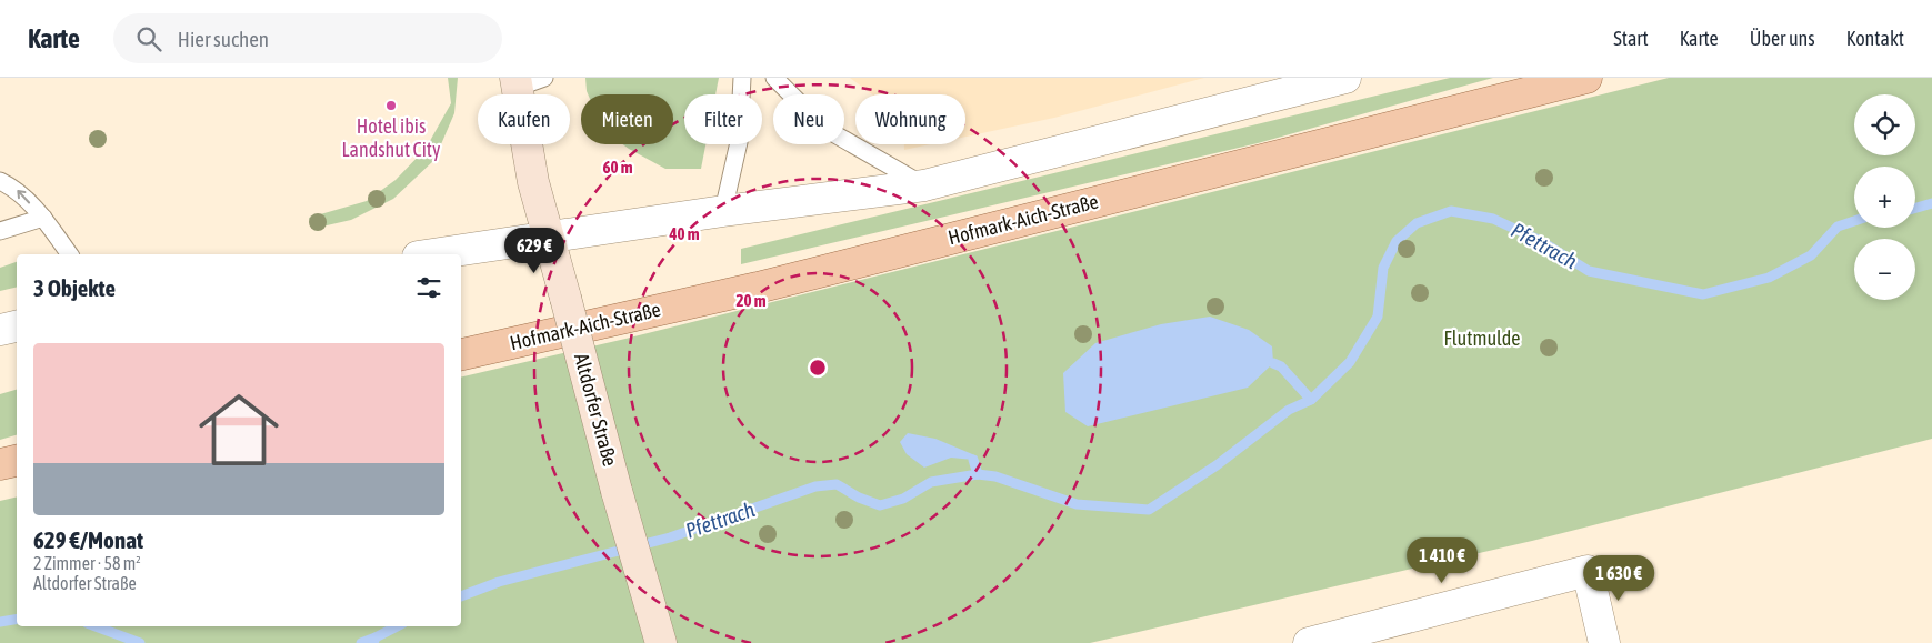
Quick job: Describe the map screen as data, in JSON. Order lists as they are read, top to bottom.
{
  "streets": {
    "main road": ["Hofmark-Aich-Straße", "Altdorfer Straße"]
  },
  "water": ["Pfettrach"],
  "parks": ["Flutmulde"],
  "places": ["Hotel ibis Landshut City"],
  "page": {
    "header": "Karte",
    "search": "Hier suchen",
    "nav": [
      "Start",
      "Karte",
      "Über uns",
      "Kontakt"
    ],
    "map_buttons": ["+", "−"],
    "chip": [
      "Kaufen",
      "Mieten",
      "Filter",
      "Neu",
      "Wohnung"
    ],
    "price": ["629 €", "1 410 €", "1 630 €"],
    "heading": "3 Objekte",
    "list": [
      {
        "name": "629 €/Monat",
        "note": "2 Zimmer · 58 m² · Altdorfer Straße"
      }
    ]
  },
  "rings": ["60 m", "40 m", "20 m"]
}
